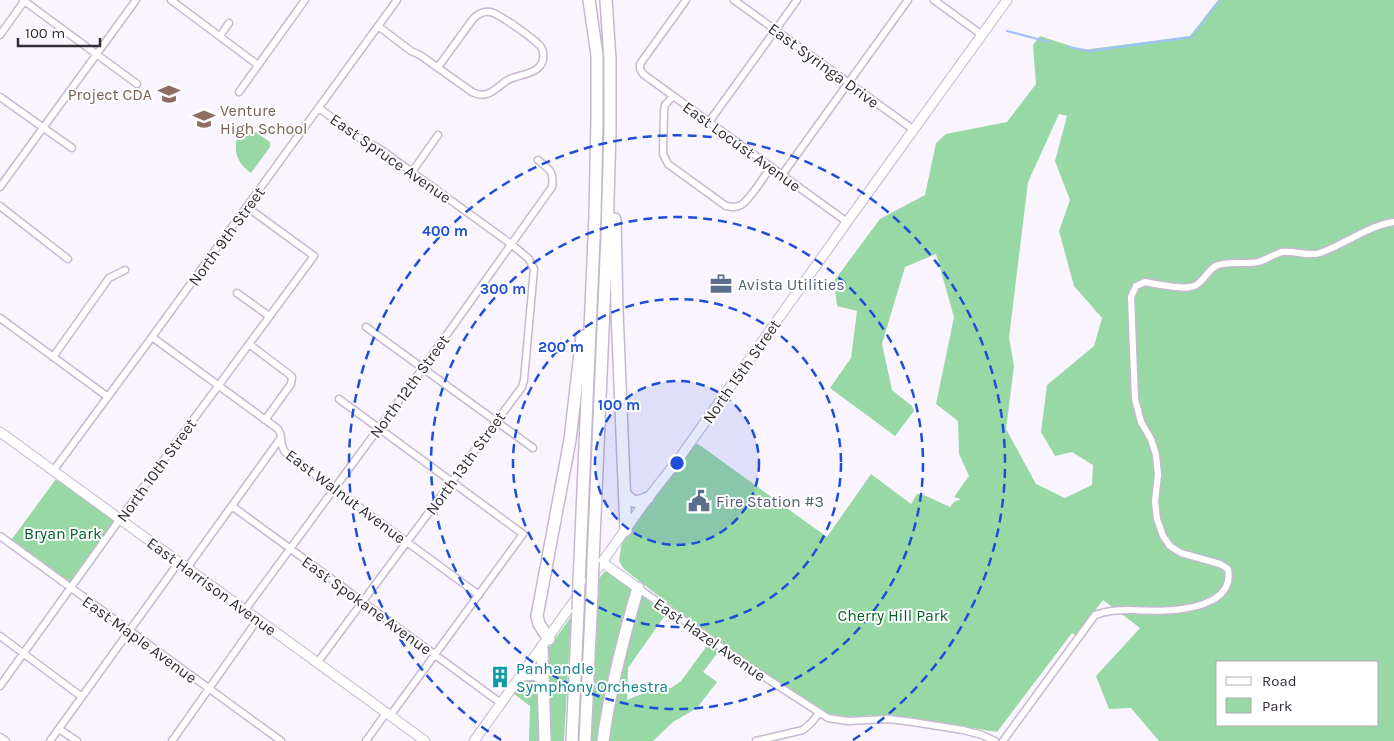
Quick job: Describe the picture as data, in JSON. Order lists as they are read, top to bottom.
{
  "streets": {
    "main road": ["North 15th Street", "East Harrison Avenue", "East Hazel Avenue"],
    "street": [
      "East Syringa Drive",
      "East Locust Avenue",
      "East Spruce Avenue",
      "North 9th Street",
      "North 12th Street",
      "North 13th Street",
      "North 10th Street",
      "East Walnut Avenue",
      "East Spokane Avenue",
      "East Maple Avenue"
    ]
  },
  "crossings": [
    ["East Syringa Drive", "North 15th Street"],
    ["East Locust Avenue", "North 15th Street"],
    ["East Spruce Avenue", "North 9th Street"],
    ["East Spruce Avenue", "North 12th Street"],
    ["East Spruce Avenue", "North 13th Street"],
    ["North 9th Street", "North 10th Street"],
    ["North 9th Street", "East Walnut Avenue"],
    ["North 9th Street", "East Harrison Avenue"],
    ["North 15th Street", "East Spokane Avenue"],
    ["North 15th Street", "East Hazel Avenue"],
    ["North 12th Street", "North 13th Street"],
    ["North 12th Street", "East Walnut Avenue"],
    ["North 12th Street", "East Harrison Avenue"],
    ["North 12th Street", "East Spokane Avenue"],
    ["North 13th Street", "East Walnut Avenue"],
    ["North 13th Street", "East Harrison Avenue"],
    ["North 13th Street", "East Spokane Avenue"],
    ["North 10th Street", "East Walnut Avenue"],
    ["North 10th Street", "East Harrison Avenue"],
    ["North 10th Street", "East Maple Avenue"]
  ],
  "parks": ["Bryan Park", "Cherry Hill Park"],
  "places": {
    "school or university": ["Project CDA", "Venture High School"],
    "office": ["Avista Utilities"],
    "public building": ["Fire Station #3"],
    "building": ["Panhandle Symphony Orchestra"]
  },
  "legend": ["Road", "Park"],
  "scale_bar": "100 m",
  "rings": [
    "400 m",
    "300 m",
    "200 m",
    "100 m"
  ]
}
